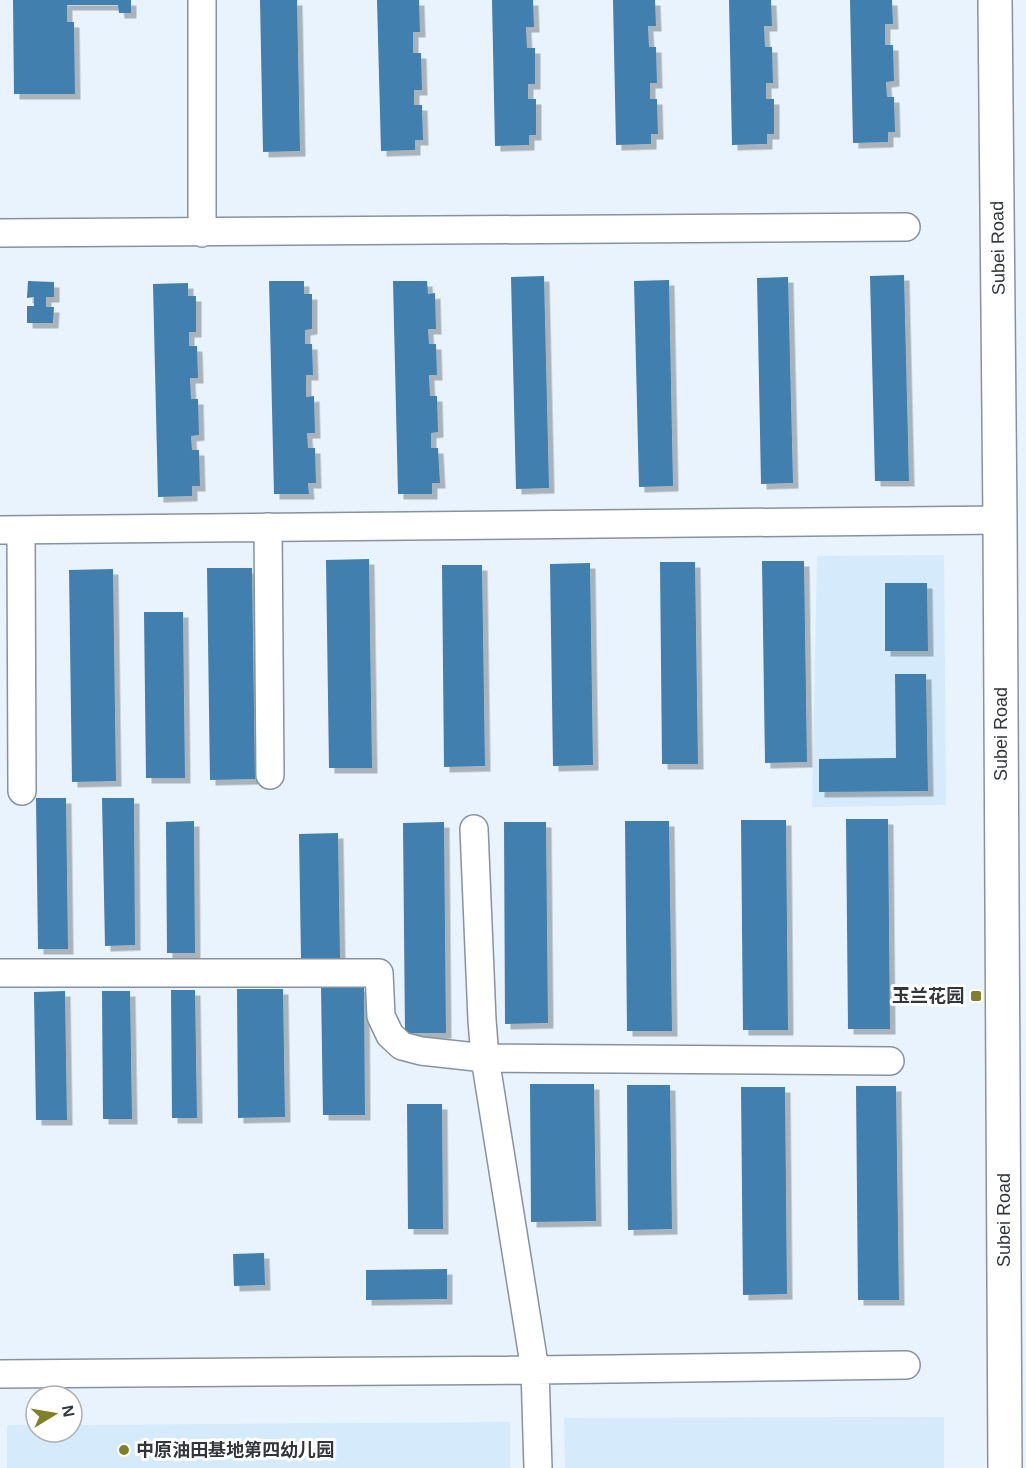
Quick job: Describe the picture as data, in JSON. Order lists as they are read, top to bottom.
{
  "streets": {
    "main road": ["Subei Road"]
  },
  "places": {
    "transit": ["玉兰花园"],
    "other": ["中原油田基地第四幼儿园"]
  },
  "north": "right"
}
